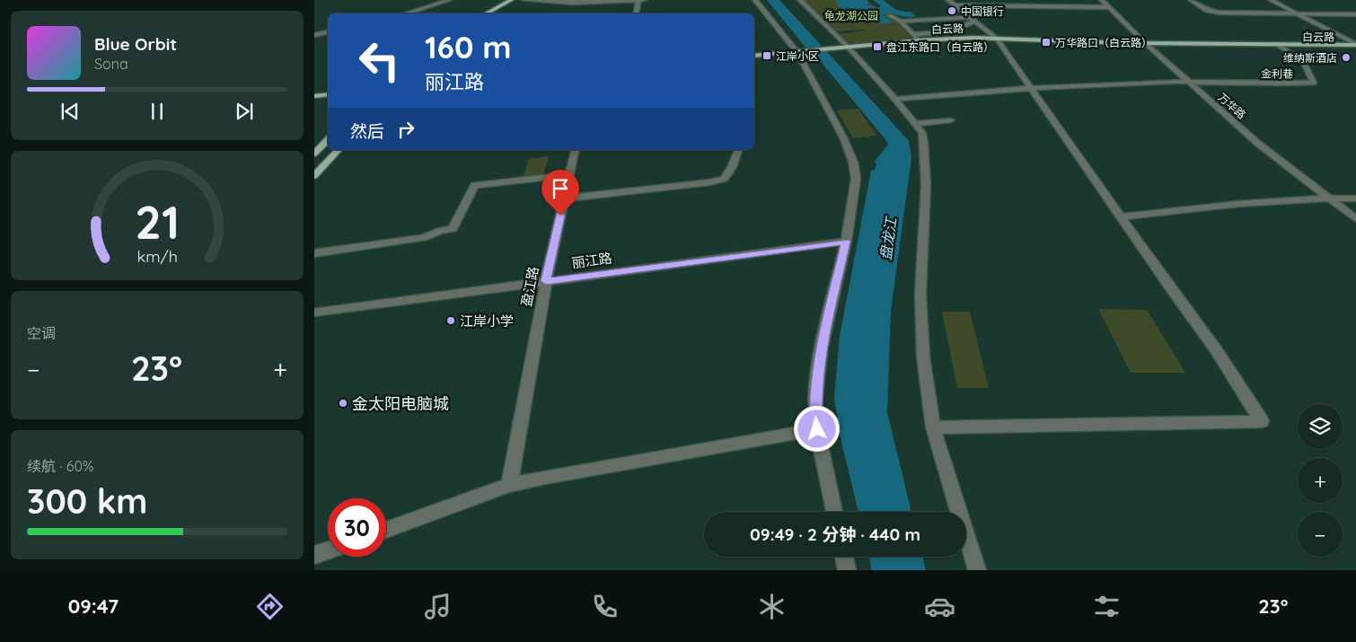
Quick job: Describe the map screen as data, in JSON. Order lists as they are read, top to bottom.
{
  "streets": {
    "main road": ["白云路"],
    "street": [
      "金利巷",
      "万华路",
      "丽江路",
      "盈江路"
    ]
  },
  "crossings": [
    ["白云路", "金利巷"],
    ["白云路", "万华路"],
    ["金利巷", "万华路"],
    ["丽江路", "盈江路"]
  ],
  "water": ["盘龙江"],
  "parks": ["龟龙湖公园"],
  "places": {
    "other": [
      "中国银行",
      "维纳斯酒店",
      "江岸小学",
      "金太阳电脑城"
    ],
    "transit": ["万华路口（白云路）", "盘江东路口（白云路）", "江岸小区"]
  },
  "page": {
    "turn": ["160 m", "丽江路"],
    "song": ["Blue Orbit", "Sona"],
    "then": "然后",
    "tile": [
      "空调",
      ["续航 · 60%", "300 km"]
    ],
    "heat": ["−", "23°", "+"],
    "map_buttons": ["+", "−"],
    "limit": "30",
    "trip": "09:49 · 2 分钟 · 440 m",
    "tabs": ["09:47", "23°"],
    "gauge": ["21", "km/h"]
  }
}
